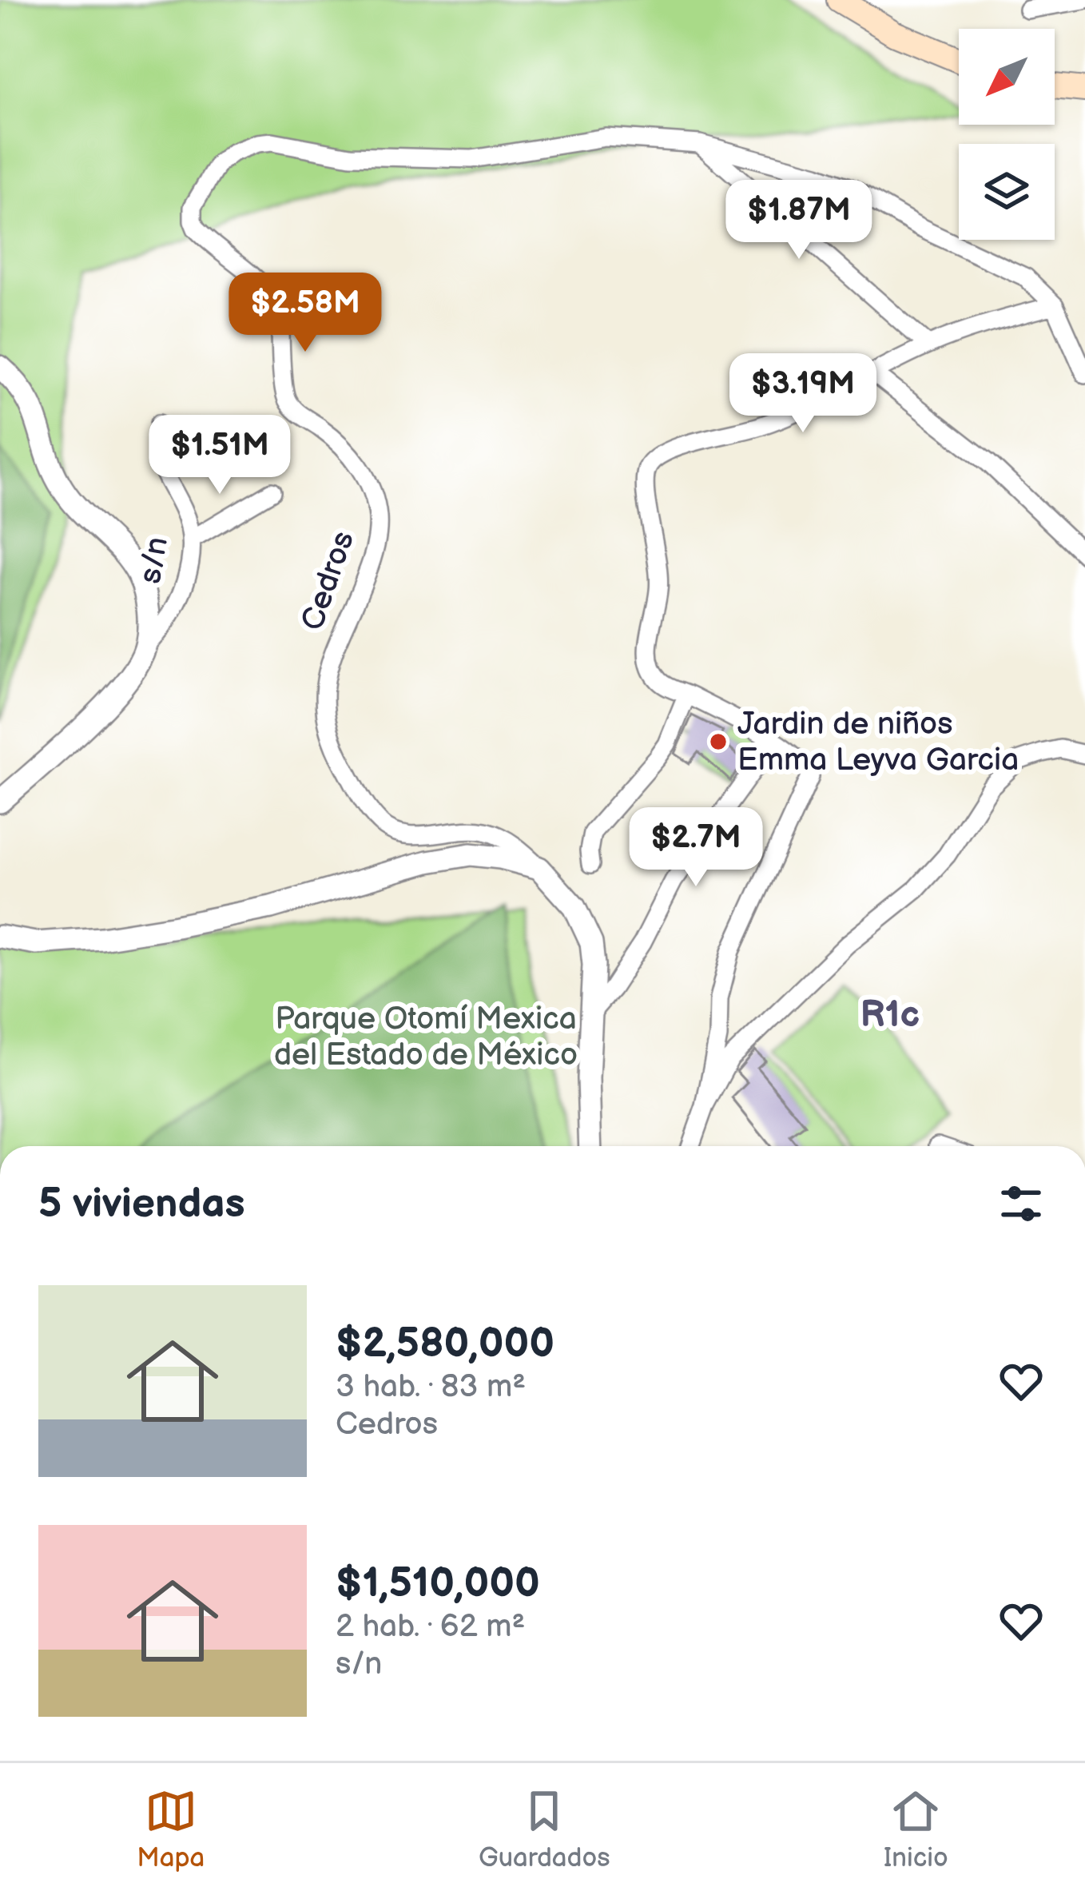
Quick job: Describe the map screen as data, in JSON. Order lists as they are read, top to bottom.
{
  "streets": {
    "street": ["s/n", "Cedros"]
  },
  "districts": ["R1c"],
  "parks": ["Parque Otomí Mexica del Estado de México"],
  "places": ["Jardin de niños Emma Leyva Garcia"],
  "north": "bottom left",
  "page": {
    "price": [
      "$1.87M",
      "$2.58M",
      "$3.19M",
      "$1.51M",
      "$2.7M"
    ],
    "heading": "5 viviendas",
    "list": [
      {
        "name": "$2,580,000",
        "note": "3 hab. · 83 m² · Cedros"
      },
      {
        "name": "$1,510,000",
        "note": "2 hab. · 62 m² · s/n"
      }
    ],
    "tabs": ["Mapa", "Guardados", "Inicio"]
  }
}
